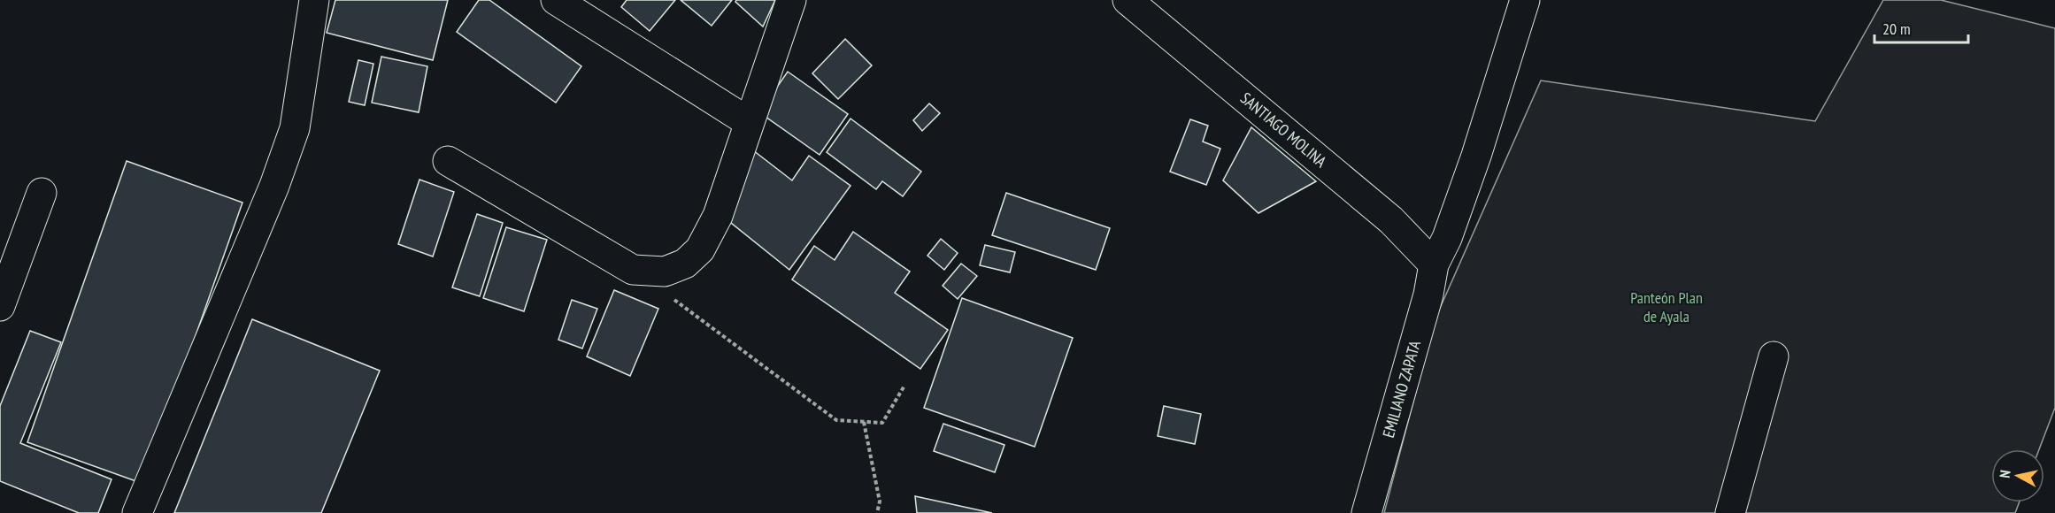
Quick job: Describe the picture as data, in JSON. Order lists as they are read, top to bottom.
{
  "streets": {
    "street": ["SANTIAGO MOLINA", "EMILIANO ZAPATA"]
  },
  "crossings": [
    ["SANTIAGO MOLINA", "EMILIANO ZAPATA"]
  ],
  "parks": ["Panteón Plan de Ayala"],
  "scale_bar": "20 m",
  "north": "left"
}
